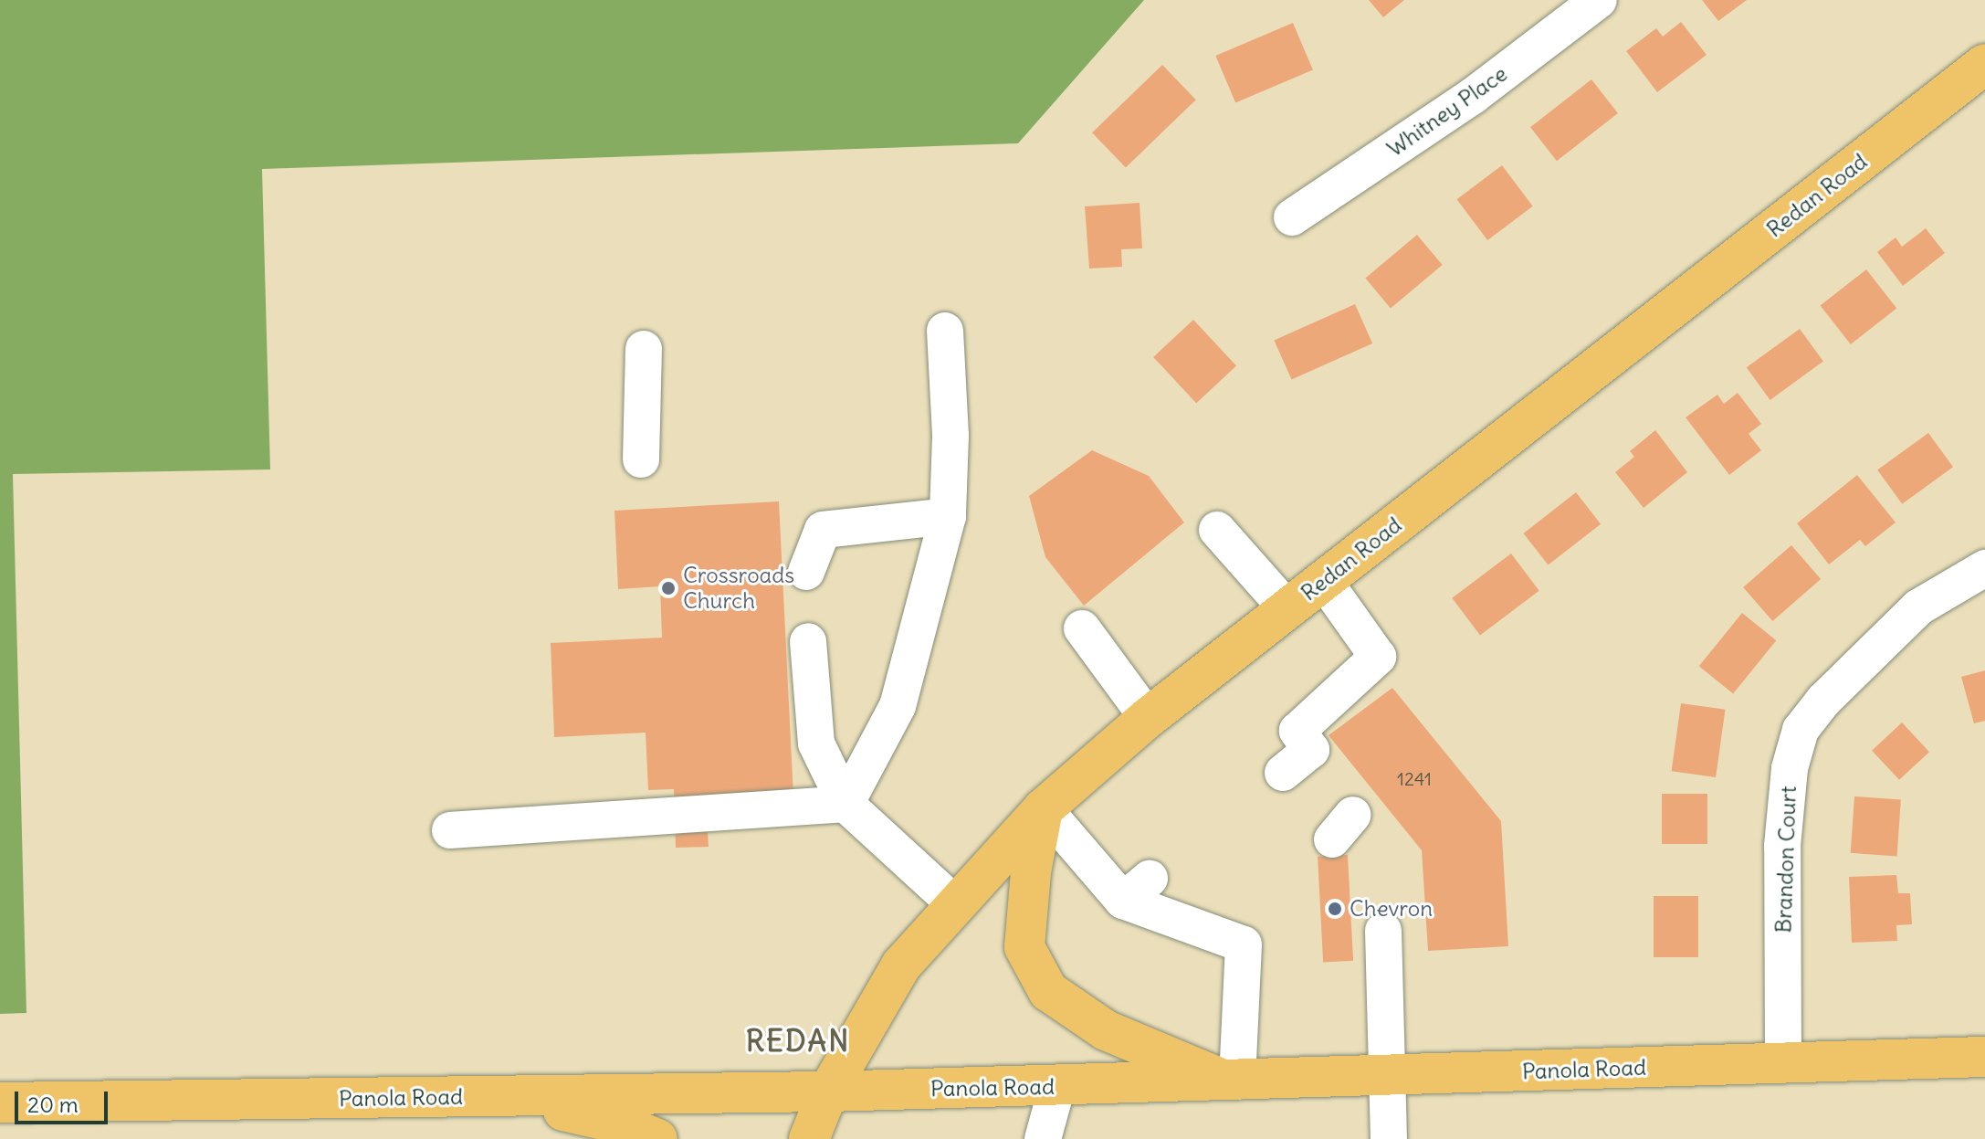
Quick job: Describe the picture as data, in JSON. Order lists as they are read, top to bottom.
{
  "streets": {
    "main road": ["Redan Road", "Panola Road"],
    "street": ["Whitney Place", "Brandon Court"]
  },
  "crossings": [
    ["Redan Road", "Panola Road"],
    ["Brandon Court", "Panola Road"]
  ],
  "districts": ["REDAN"],
  "places": ["Crossroads Church", "Chevron"],
  "house_numbers": ["1241"],
  "scale_bar": "20 m"
}
